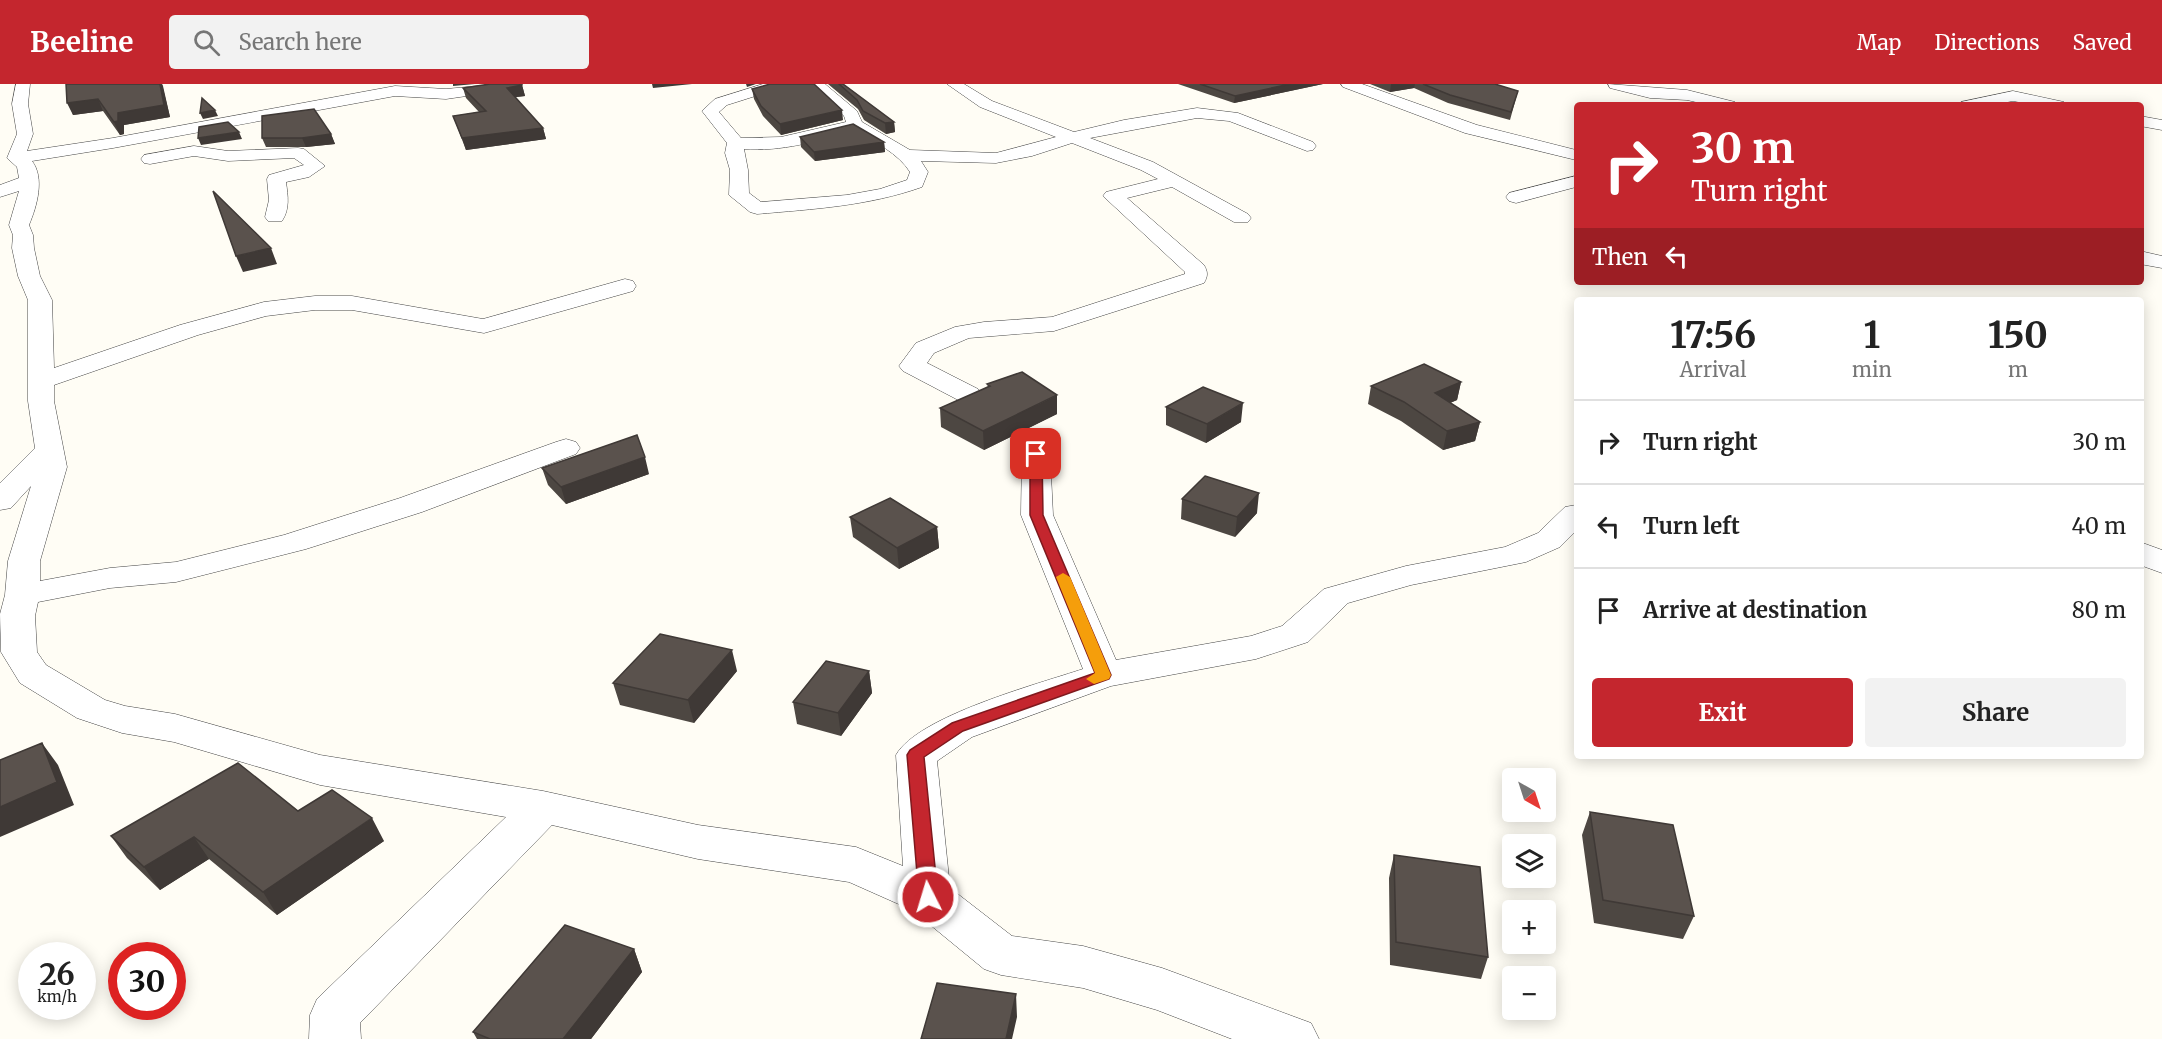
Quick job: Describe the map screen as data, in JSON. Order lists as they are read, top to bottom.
{
  "north": "bottom right",
  "page": {
    "header": "Beeline",
    "search": "Search here",
    "nav": ["Map", "Directions", "Saved"],
    "turn": ["30 m", "Turn right"],
    "then": "Then",
    "eta": [
      "17:56",
      "Arrival",
      "1",
      "min",
      "150",
      "m"
    ],
    "list": [
      {
        "name": "Turn right",
        "value": "30 m"
      },
      {
        "name": "Turn left",
        "value": "40 m"
      },
      {
        "name": "Arrive at destination",
        "value": "80 m"
      }
    ],
    "buttons": ["Exit", "Share"],
    "map_buttons": ["+", "−"],
    "speed": "26 km/h",
    "limit": "30"
  }
}
